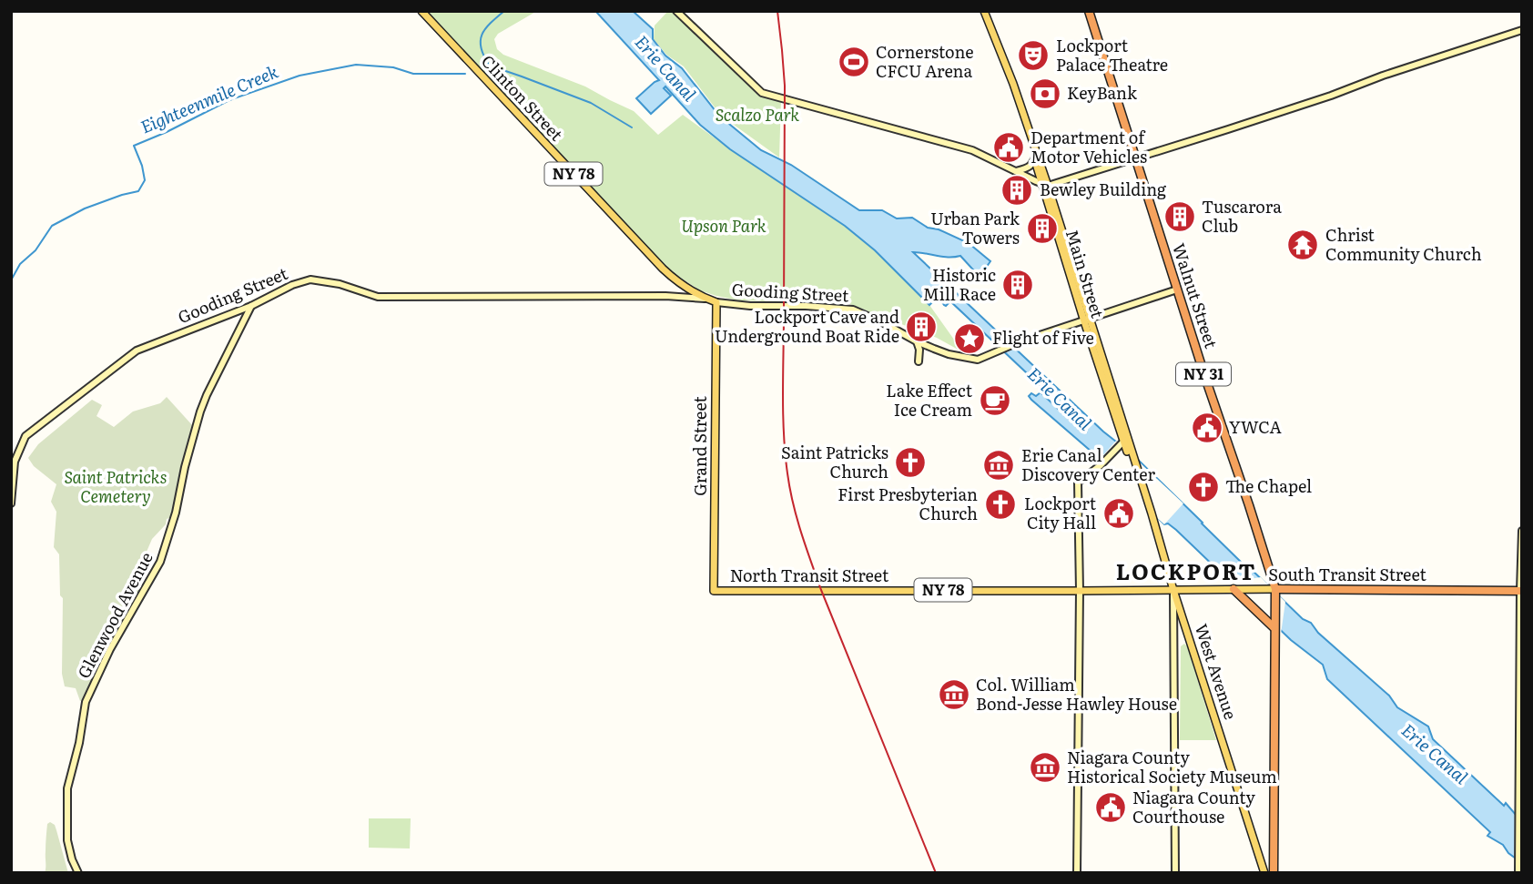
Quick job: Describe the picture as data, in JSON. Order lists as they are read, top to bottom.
{
  "streets": {
    "highway": [
      "NY 78",
      "Walnut Street",
      "NY 31",
      "South Transit Street"
    ],
    "main road": [
      "Clinton Street",
      "Main Street",
      "Gooding Street",
      "Grand Street",
      "North Transit Street",
      "West Avenue"
    ],
    "street": ["Glenwood Avenue"]
  },
  "crossings": [
    ["Clinton Street", "Gooding Street"],
    ["Main Street", "Gooding Street"],
    ["Main Street", "South Transit Street"],
    ["Main Street", "North Transit Street"],
    ["Main Street", "West Avenue"],
    ["Gooding Street", "Grand Street"],
    ["Gooding Street", "Glenwood Avenue"],
    ["Walnut Street", "NY 31"],
    ["Walnut Street", "South Transit Street"],
    ["NY 31", "South Transit Street"],
    ["Grand Street", "North Transit Street"],
    ["South Transit Street", "North Transit Street"],
    ["South Transit Street", "West Avenue"],
    ["North Transit Street", "West Avenue"]
  ],
  "districts": ["LOCKPORT"],
  "water": ["Erie Canal", "Eighteenmile Creek"],
  "parks": ["Scalzo Park", "Upson Park", "Saint Patricks Cemetery"],
  "places": {
    "theatre": ["Lockport Palace Theatre"],
    "sports": ["Cornerstone CFCU Arena"],
    "bank": ["KeyBank"],
    "public building": [
      "Department of Motor Vehicles",
      "YWCA",
      "Lockport City Hall",
      "Niagara County Courthouse"
    ],
    "building": [
      "Bewley Building",
      "Tuscarora Club",
      "Urban Park Towers",
      "Historic Mill Race",
      "Lockport Cave and Underground Boat Ride"
    ],
    "temple": ["Christ Community Church"],
    "place": ["Flight of Five"],
    "cafe": ["Lake Effect Ice Cream"],
    "church": ["Saint Patricks Church", "The Chapel", "First Presbyterian Church"],
    "museum": ["Erie Canal Discovery Center", "Col. William Bond-Jesse Hawley House", "Niagara County Historical Society Museum"]
  }
}
